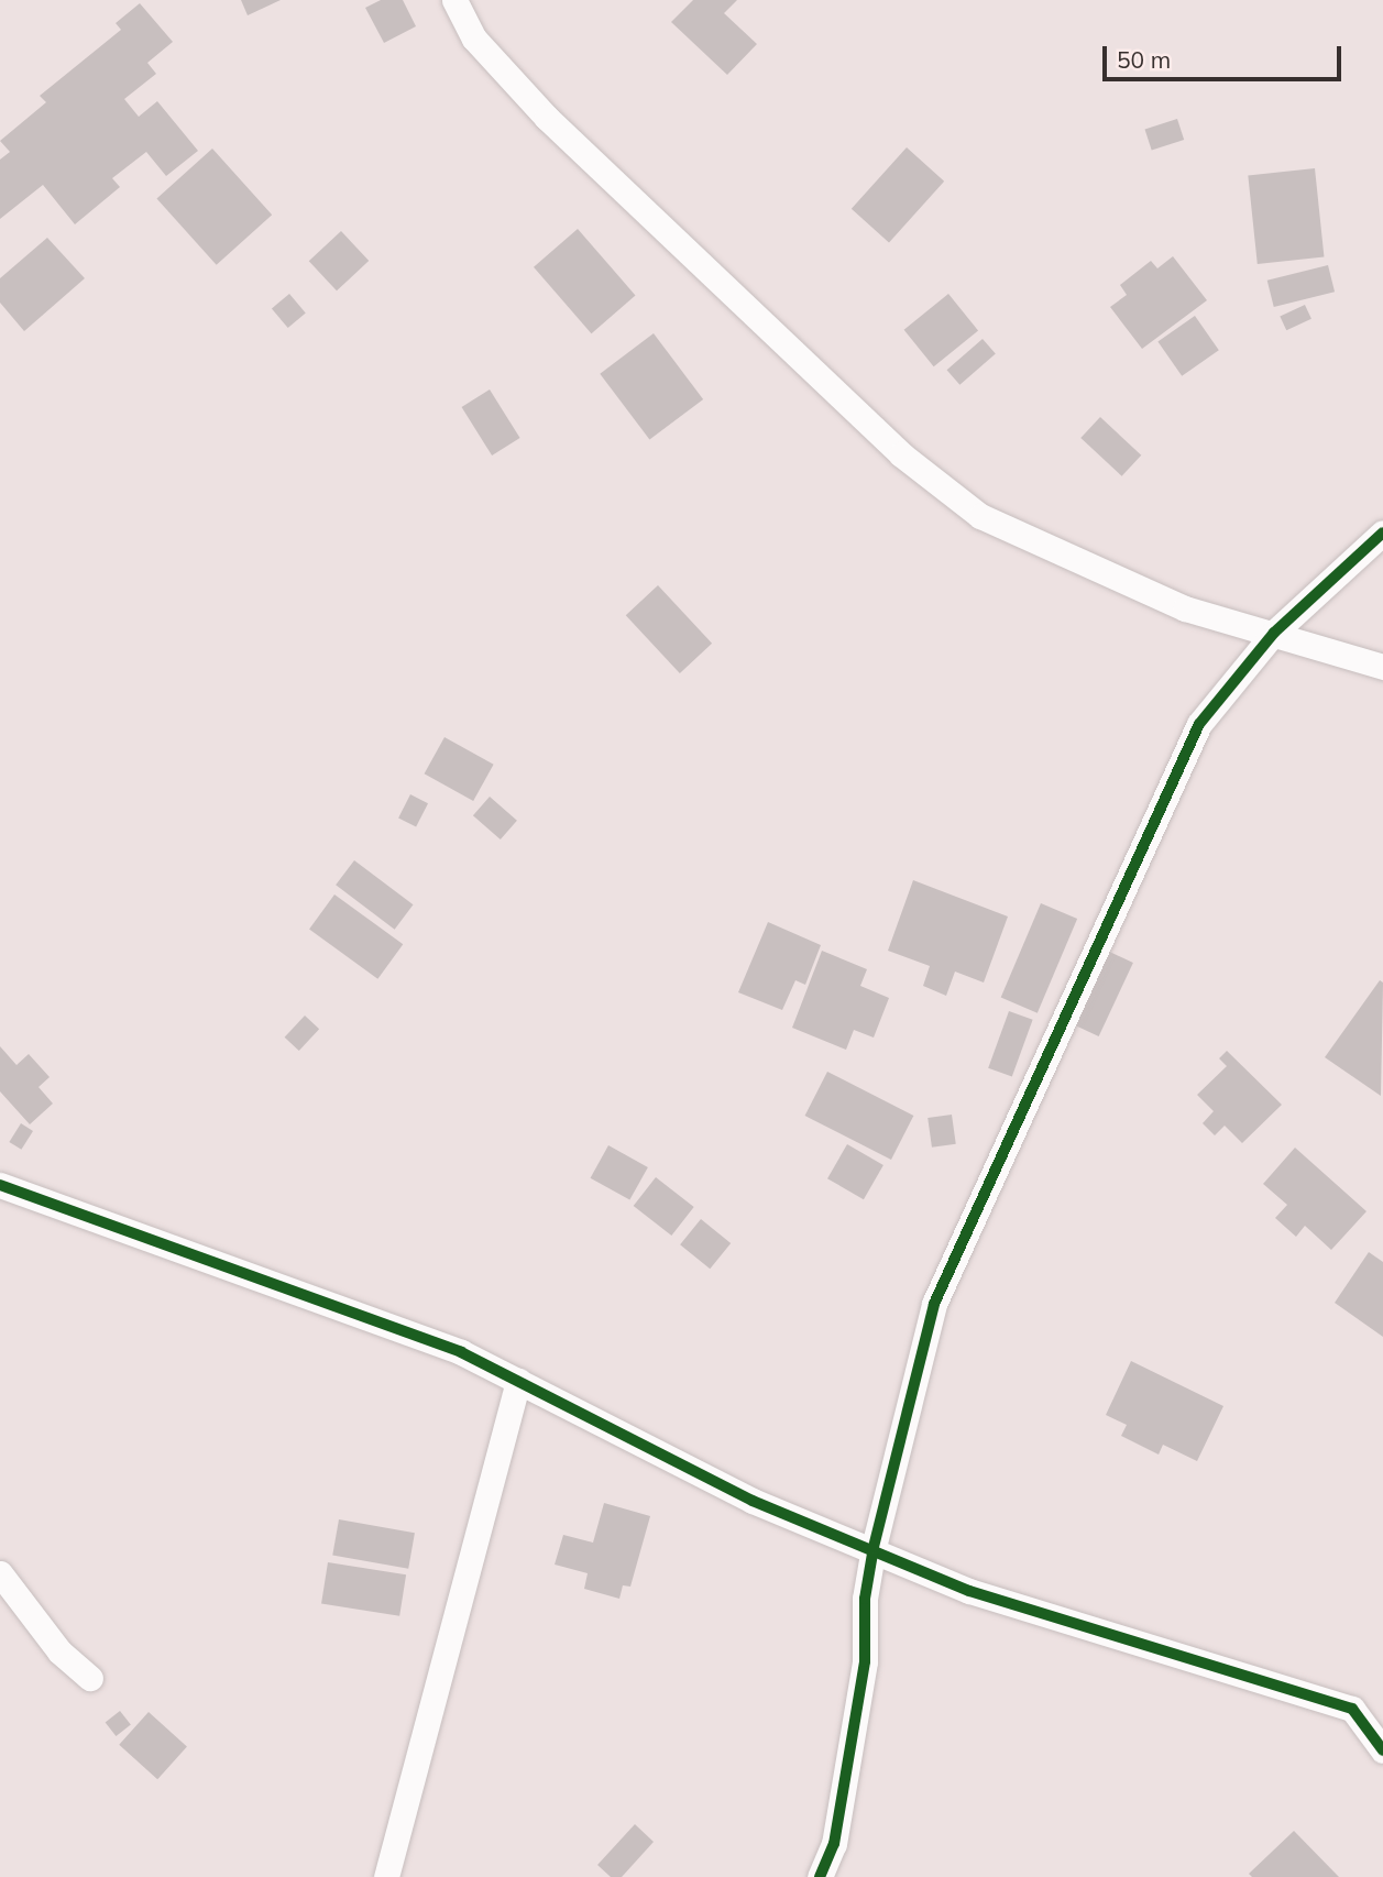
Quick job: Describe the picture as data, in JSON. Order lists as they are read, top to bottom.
{
  "scale_bar": "50 m"
}
